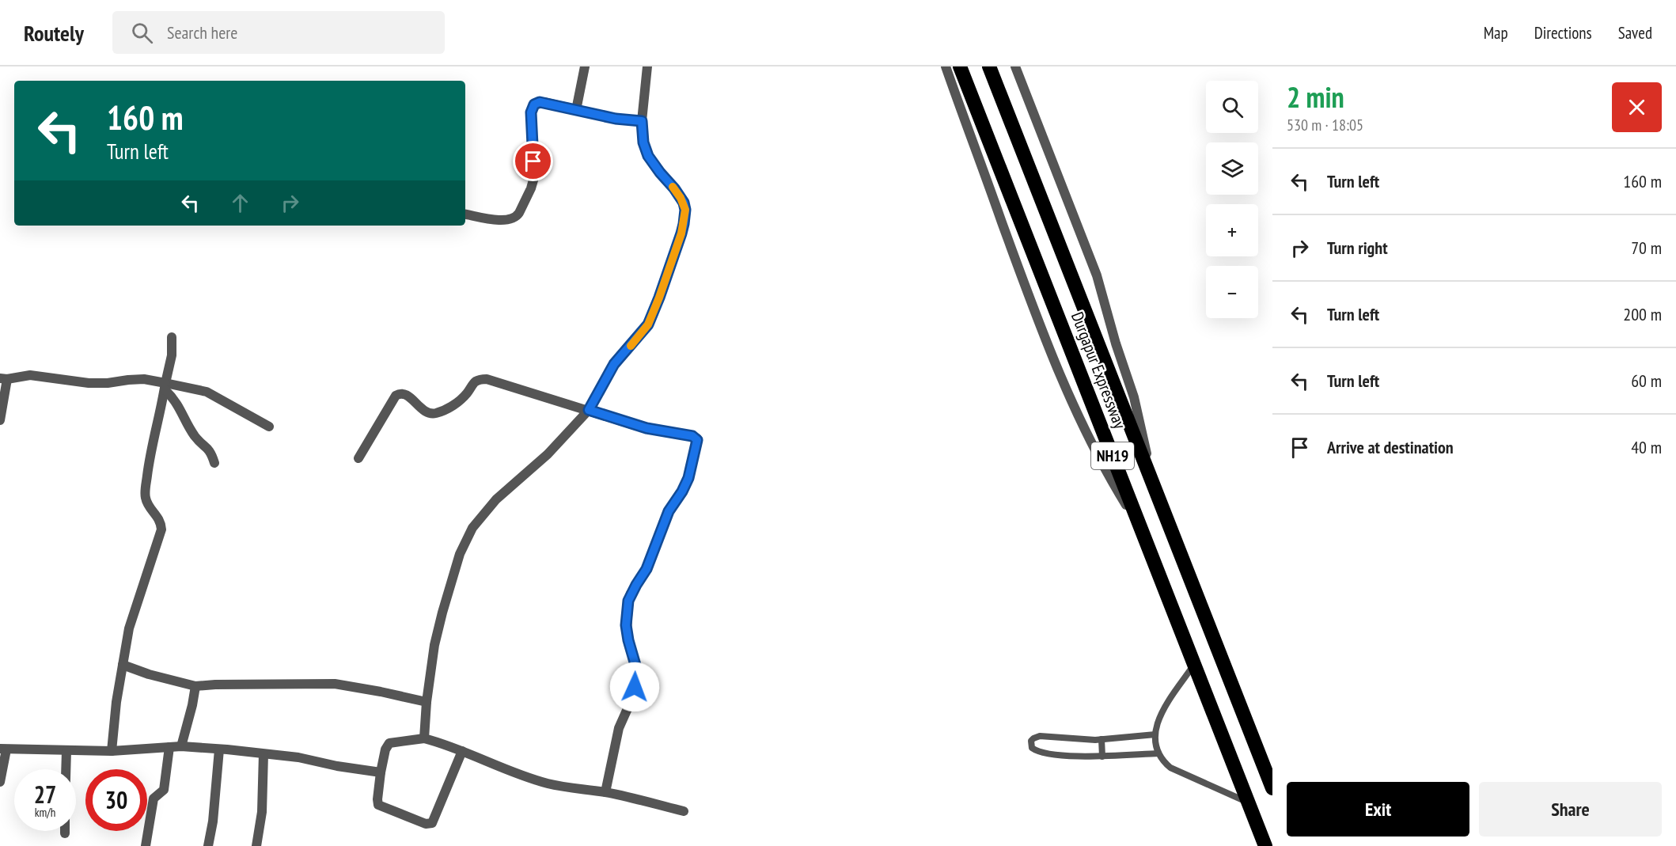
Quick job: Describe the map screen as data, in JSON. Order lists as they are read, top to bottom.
{
  "streets": {
    "highway": ["Durgapur Expressway", "NH19"]
  },
  "page": {
    "header": "Routely",
    "search": "Search here",
    "nav": ["Map", "Directions", "Saved"],
    "heading": ["2 min", "530 m · 18:05"],
    "map_buttons": ["+", "−"],
    "turn": ["160 m", "Turn left"],
    "list": [
      {
        "name": "Turn left",
        "value": "160 m"
      },
      {
        "name": "Turn right",
        "value": "70 m"
      },
      {
        "name": "Turn left",
        "value": "200 m"
      },
      {
        "name": "Turn left",
        "value": "60 m"
      },
      {
        "name": "Arrive at destination",
        "value": "40 m"
      }
    ],
    "speed": "27 km/h",
    "limit": "30",
    "buttons": ["Exit", "Share"]
  }
}
